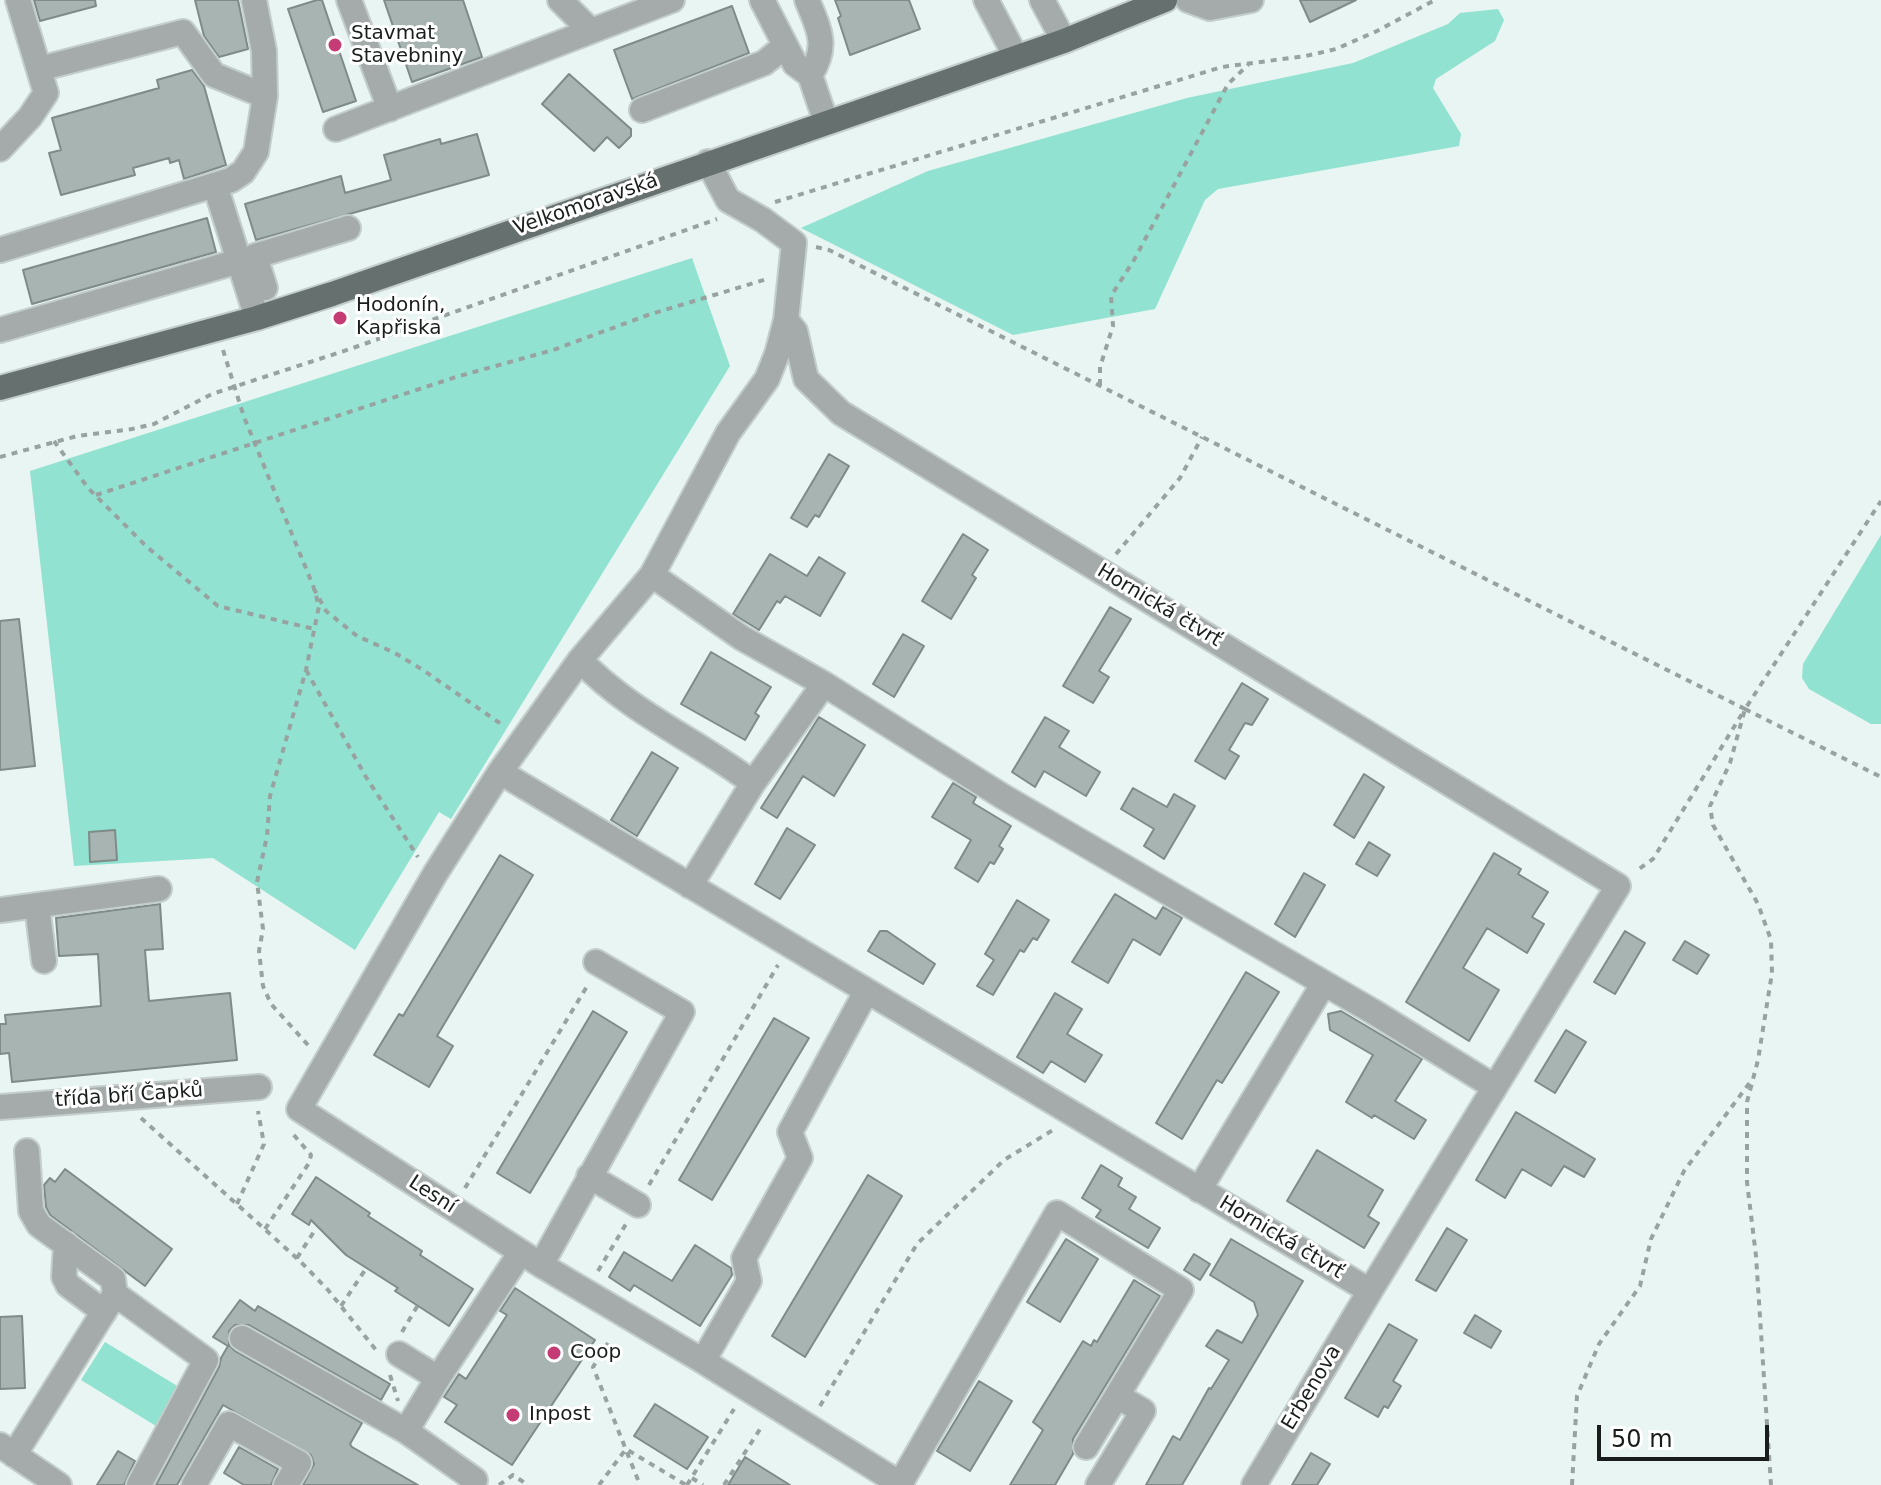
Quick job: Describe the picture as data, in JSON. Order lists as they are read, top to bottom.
{
  "streets": {
    "main road": ["Velkomoravská"],
    "street": [
      "Hornická čtvrť",
      "třída bří Čapků",
      "Lesní",
      "Erbenova"
    ]
  },
  "crossings": [
    ["Hornická čtvrť", "Lesní"],
    ["Hornická čtvrť", "Erbenova"]
  ],
  "places": [
    "Stavmat Stavebniny",
    "Hodonín, Kapřiska",
    "Coop",
    "Inpost"
  ],
  "scale_bar": "50 m"
}
